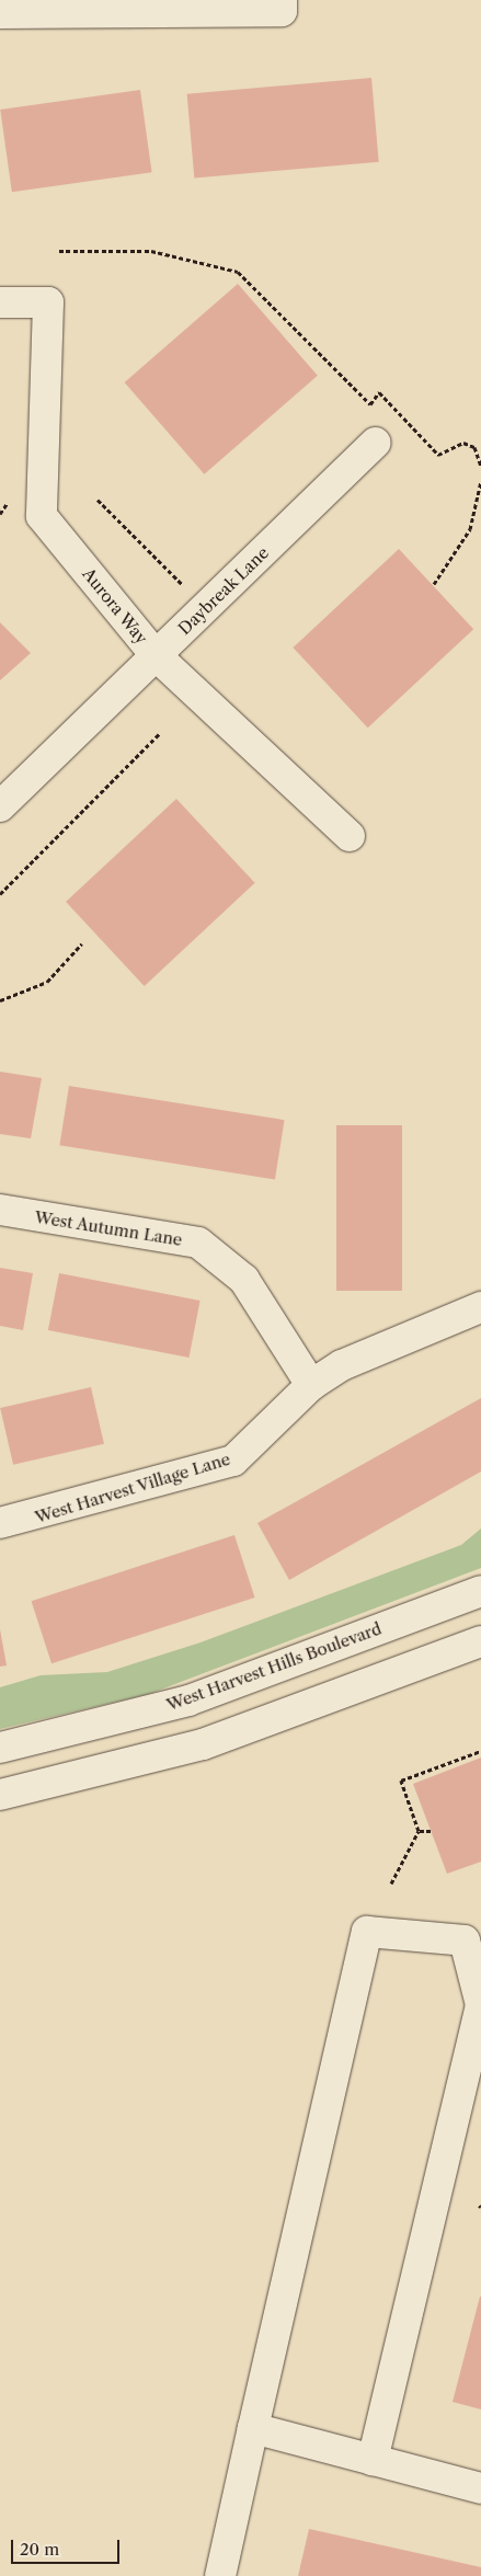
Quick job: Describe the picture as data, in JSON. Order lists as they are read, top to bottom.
{
  "streets": {
    "street": [
      "Daybreak Lane",
      "Aurora Way",
      "West Autumn Lane",
      "West Harvest Village Lane",
      "West Harvest Hills Boulevard"
    ]
  },
  "crossings": [
    ["Daybreak Lane", "Aurora Way"],
    ["West Autumn Lane", "West Harvest Village Lane"]
  ],
  "scale_bar": "20 m"
}
